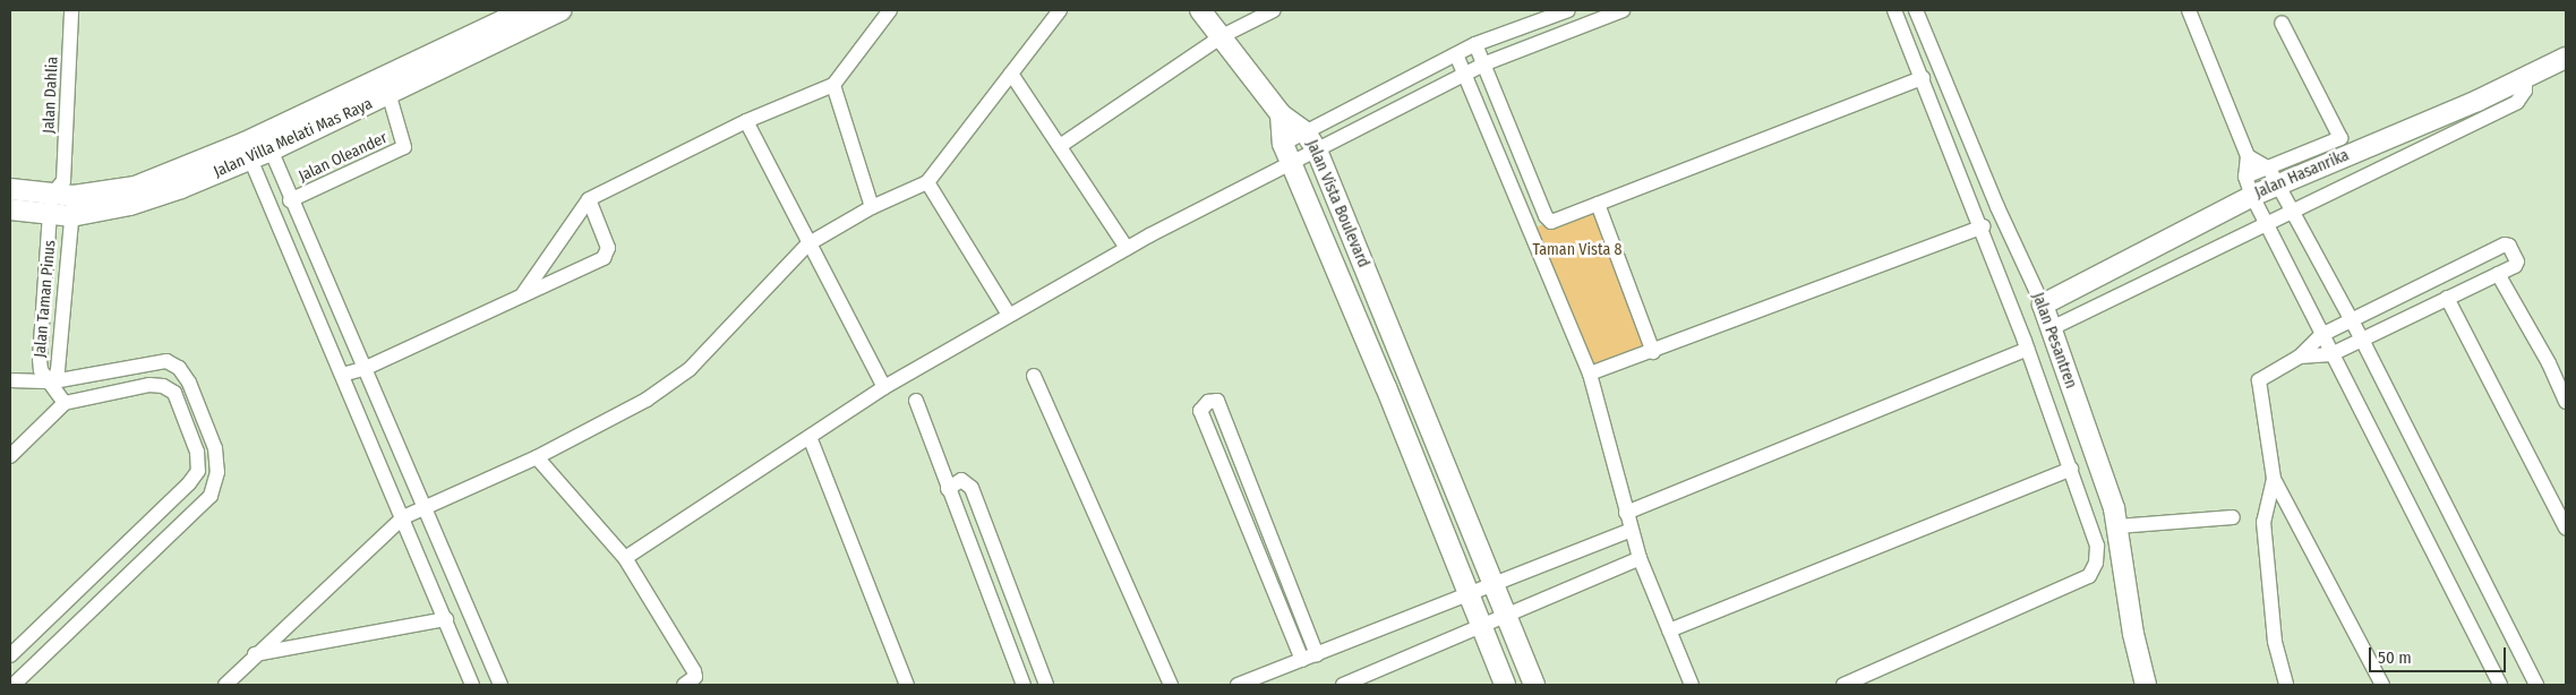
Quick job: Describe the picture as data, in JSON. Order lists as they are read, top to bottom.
{
  "streets": {
    "street": [
      "Jalan Dahlia",
      "Jalan Villa Melati Mas Raya",
      "Jalan Oleander",
      "Jalan Hasanrika",
      "Jalan Vista Boulevard",
      "Jalan Taman Pinus",
      "Jalan Pesantren"
    ]
  },
  "crossings": [
    ["Jalan Dahlia", "Jalan Villa Melati Mas Raya"],
    ["Jalan Dahlia", "Jalan Taman Pinus"],
    ["Jalan Villa Melati Mas Raya", "Jalan Oleander"],
    ["Jalan Villa Melati Mas Raya", "Jalan Taman Pinus"],
    ["Jalan Hasanrika", "Jalan Pesantren"]
  ],
  "parks": ["Taman Vista 8"],
  "scale_bar": "50 m"
}
